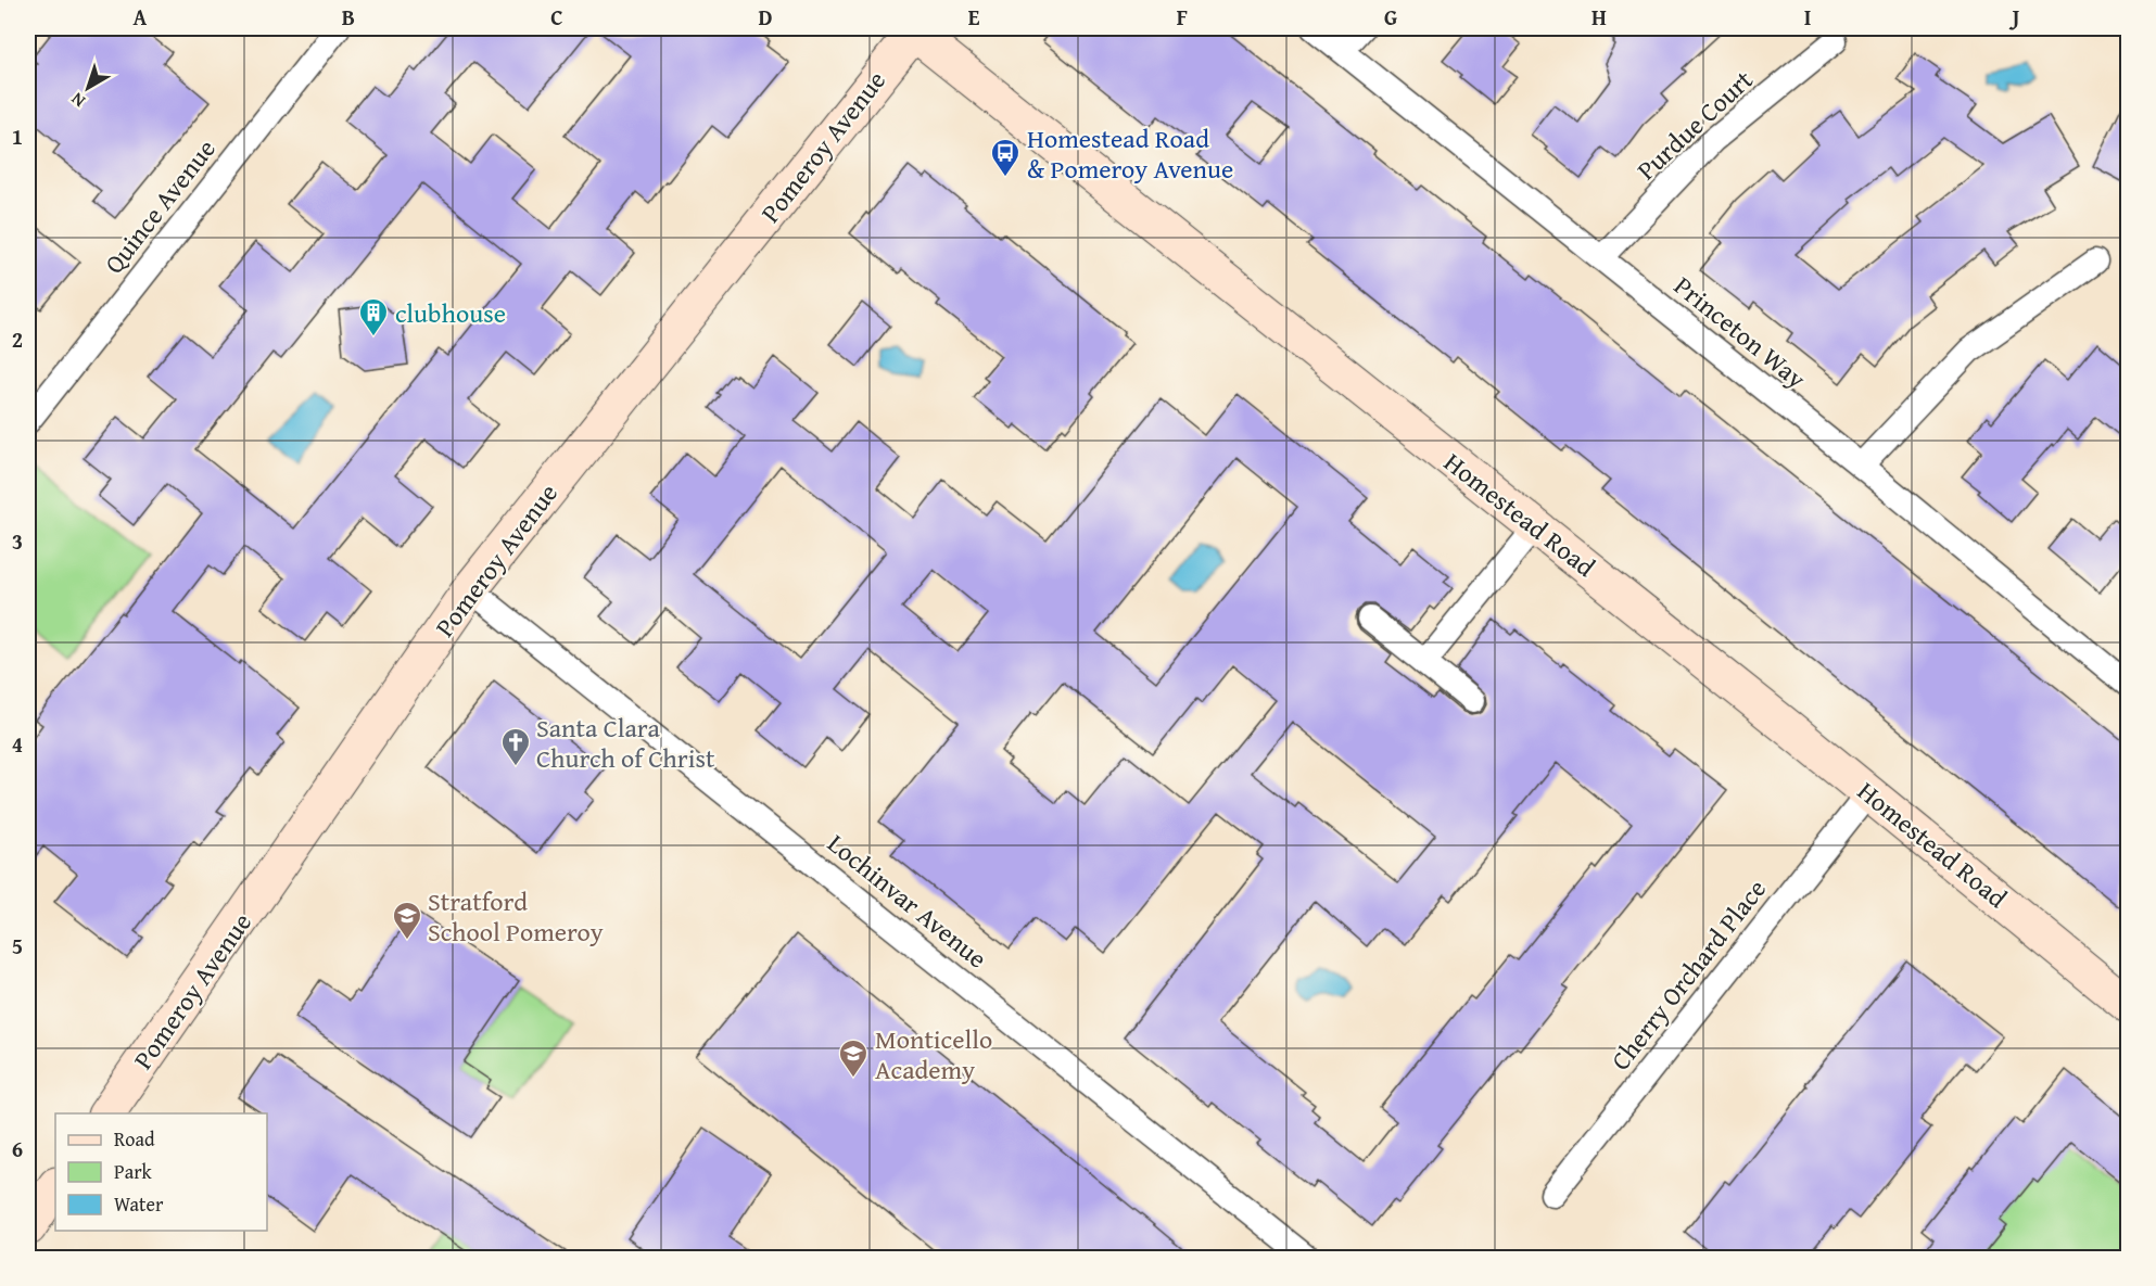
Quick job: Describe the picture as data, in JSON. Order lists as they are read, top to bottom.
{
  "streets": {
    "main road": ["Pomeroy Avenue", "Homestead Road"],
    "street": [
      "Purdue Court",
      "Quince Avenue",
      "Princeton Way",
      "Lochinvar Avenue",
      "Cherry Orchard Place"
    ]
  },
  "crossings": [
    ["Purdue Court", "Princeton Way"],
    ["Pomeroy Avenue", "Homestead Road"],
    ["Pomeroy Avenue", "Lochinvar Avenue"],
    ["Homestead Road", "Cherry Orchard Place"]
  ],
  "places": {
    "bus stop": ["Homestead Road & Pomeroy Avenue"],
    "building": ["clubhouse"],
    "church": ["Santa Clara Church of Christ"],
    "school or university": ["Stratford School Pomeroy", "Monticello Academy"]
  },
  "legend": ["Road", "Park", "Water"],
  "north": "bottom left",
  "grid": {
    "columns": [
      "A",
      "B",
      "C",
      "D",
      "E",
      "F",
      "G",
      "H",
      "I",
      "J"
    ],
    "rows": [
      "1",
      "2",
      "3",
      "4",
      "5",
      "6"
    ]
  }
}
